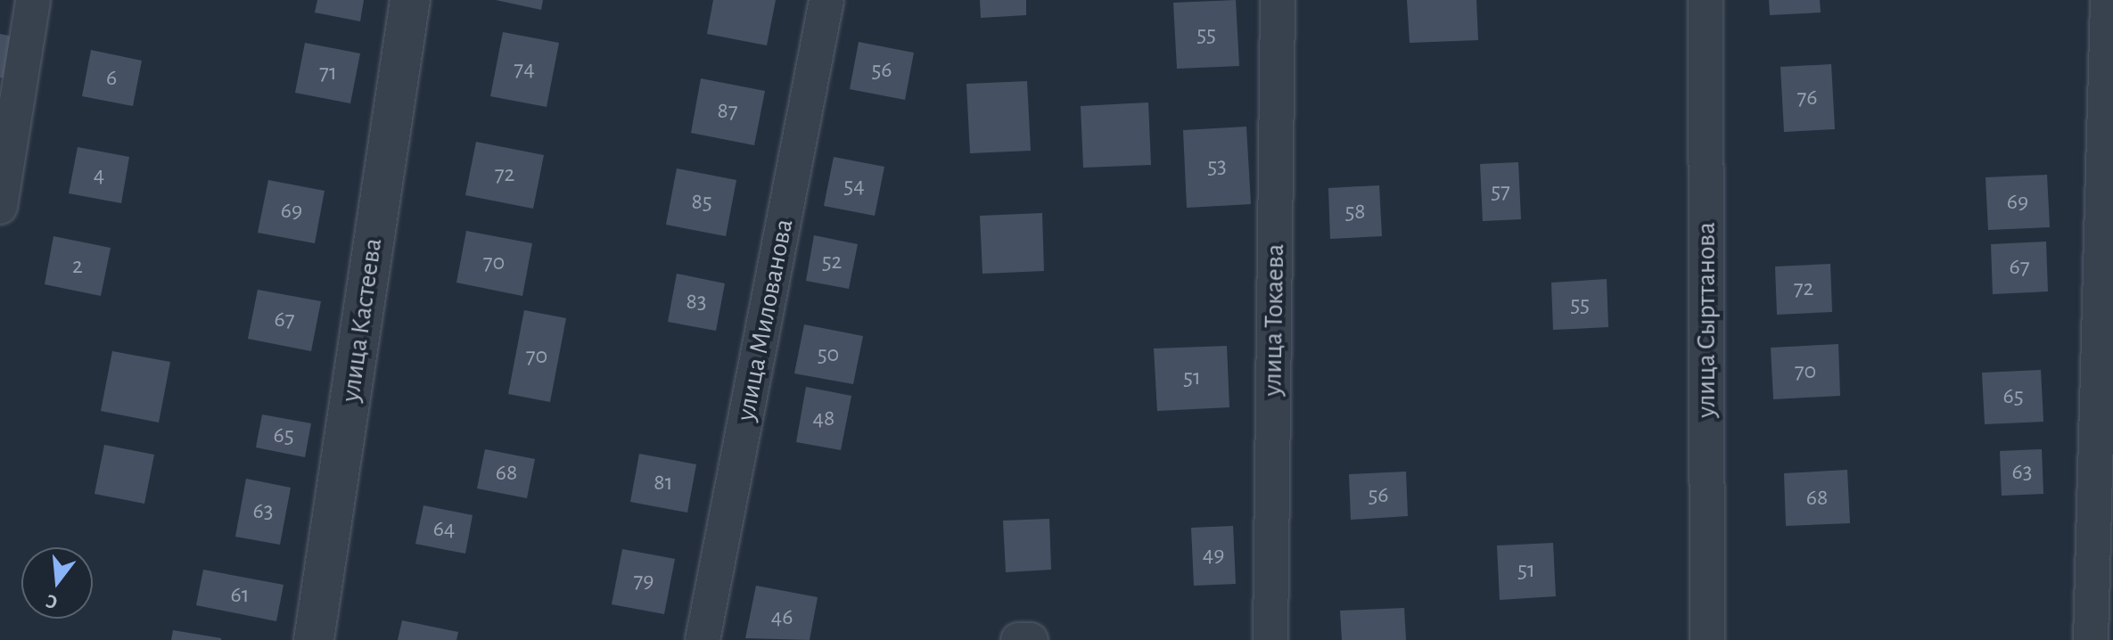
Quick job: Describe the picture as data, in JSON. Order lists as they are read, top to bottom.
{
  "streets": {
    "street": [
      "улица Кастеева",
      "улица Милованова",
      "улица Токаева",
      "улица Сырттанова"
    ]
  },
  "house_numbers": [
    "55",
    "74",
    "56",
    "71",
    "6",
    "76",
    "87",
    "53",
    "72",
    "4",
    "54",
    "57",
    "85",
    "69",
    "69",
    "58",
    "52",
    "70",
    "2",
    "67",
    "72",
    "83",
    "55",
    "67",
    "50",
    "70",
    "70",
    "51",
    "65",
    "48",
    "65",
    "63",
    "68",
    "81",
    "56",
    "68",
    "63",
    "64",
    "49",
    "51",
    "79",
    "61",
    "46"
  ],
  "north": "bottom"
}
